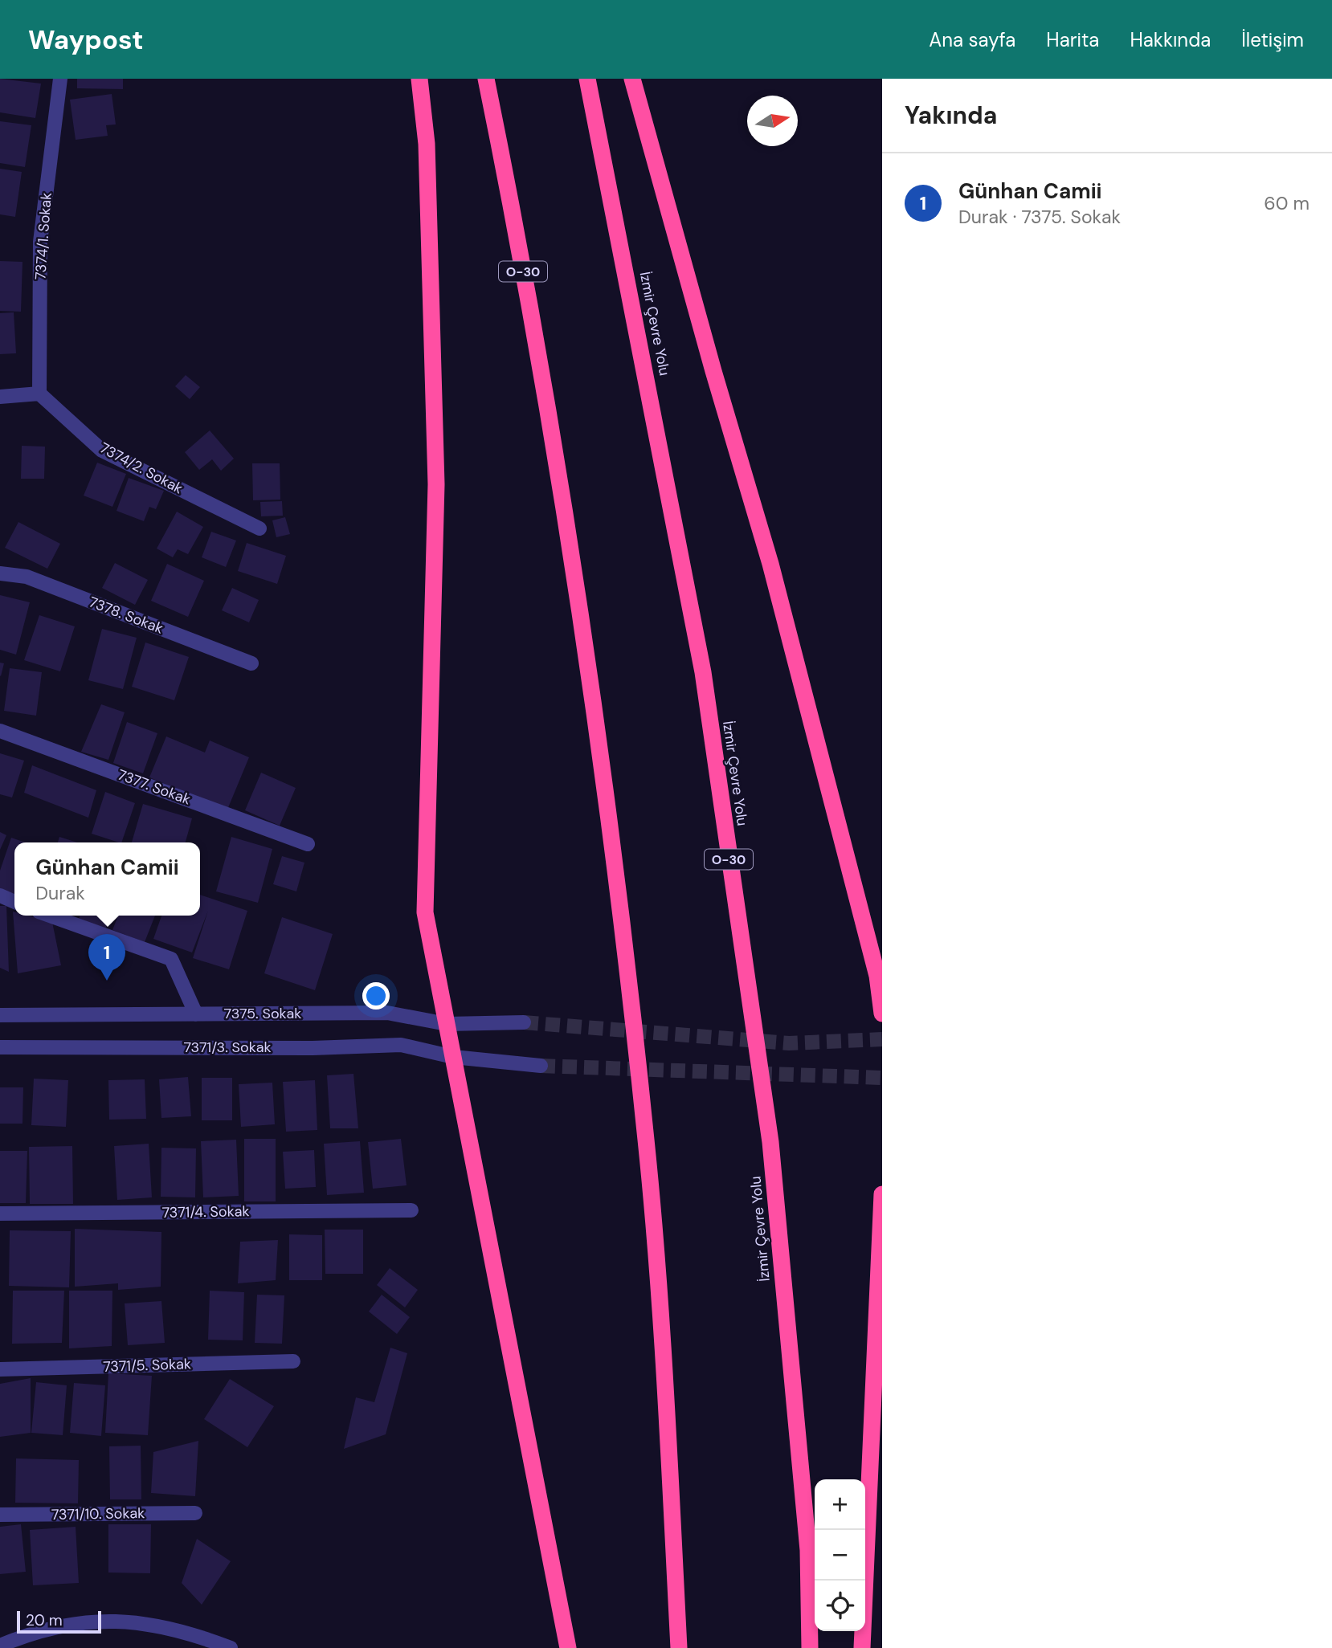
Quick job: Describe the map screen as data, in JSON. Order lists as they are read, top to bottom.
{
  "streets": {
    "highway": ["O-30", "İzmir Çevre Yolu"],
    "street": [
      "7374/1. Sokak",
      "7374/2. Sokak",
      "7378. Sokak",
      "7377. Sokak",
      "7375. Sokak",
      "7371/3. Sokak",
      "7371/4. Sokak",
      "7371/5. Sokak",
      "7371/10. Sokak"
    ]
  },
  "crossings": [
    ["7374/1. Sokak", "7374/2. Sokak"]
  ],
  "scale_bar": "20 m",
  "north": "right",
  "page": {
    "header": "Waypost",
    "nav": [
      "Ana sayfa",
      "Harita",
      "Hakkında",
      "İletişim"
    ],
    "heading": "Yakında",
    "list": [
      {
        "mark": "1",
        "name": "Günhan Camii",
        "note": "Durak · 7375. Sokak",
        "value": "60 m"
      }
    ],
    "popup": ["Günhan Camii", "Durak"],
    "pins": "1",
    "map_buttons": ["+", "−"],
    "scale": "20 m"
  }
}
